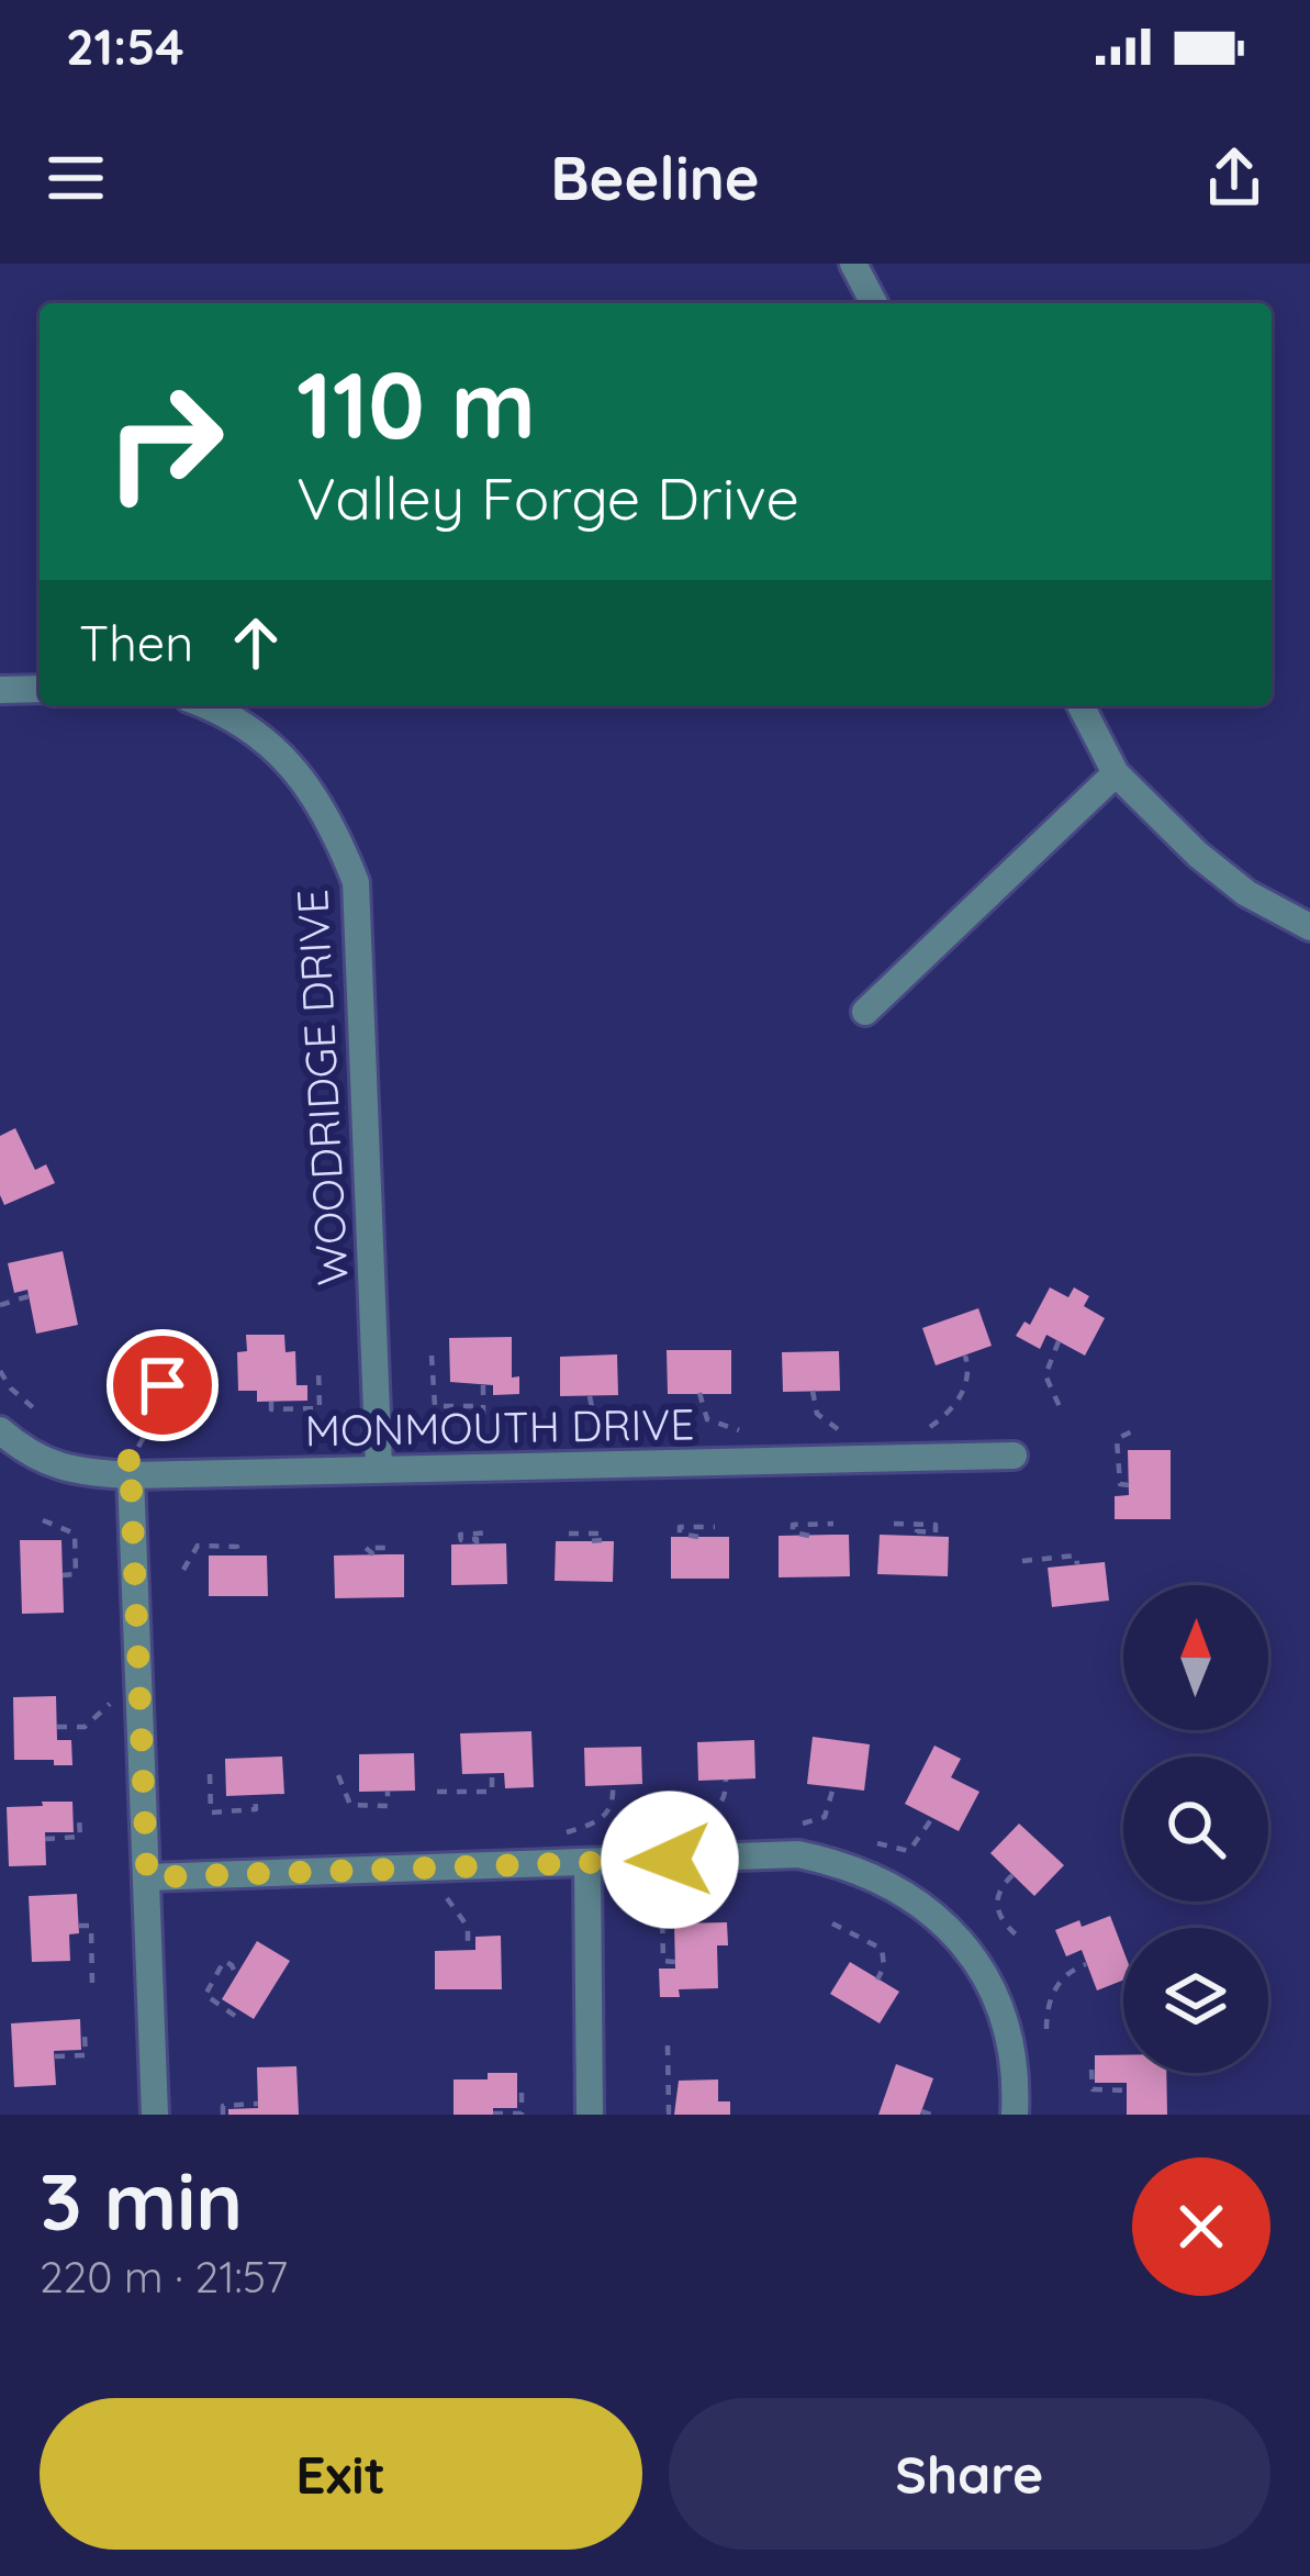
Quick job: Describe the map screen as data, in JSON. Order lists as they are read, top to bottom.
{
  "streets": {
    "street": ["WOODRIDGE DRIVE", "MONMOUTH DRIVE"]
  },
  "crossings": [
    ["WOODRIDGE DRIVE", "MONMOUTH DRIVE"]
  ],
  "north": "top",
  "page": {
    "status": "21:54",
    "header": "Beeline",
    "turn": ["110 m", "Valley Forge Drive"],
    "then": "Then",
    "heading": ["3 min", "220 m · 21:57"],
    "buttons": ["Exit", "Share"]
  }
}
